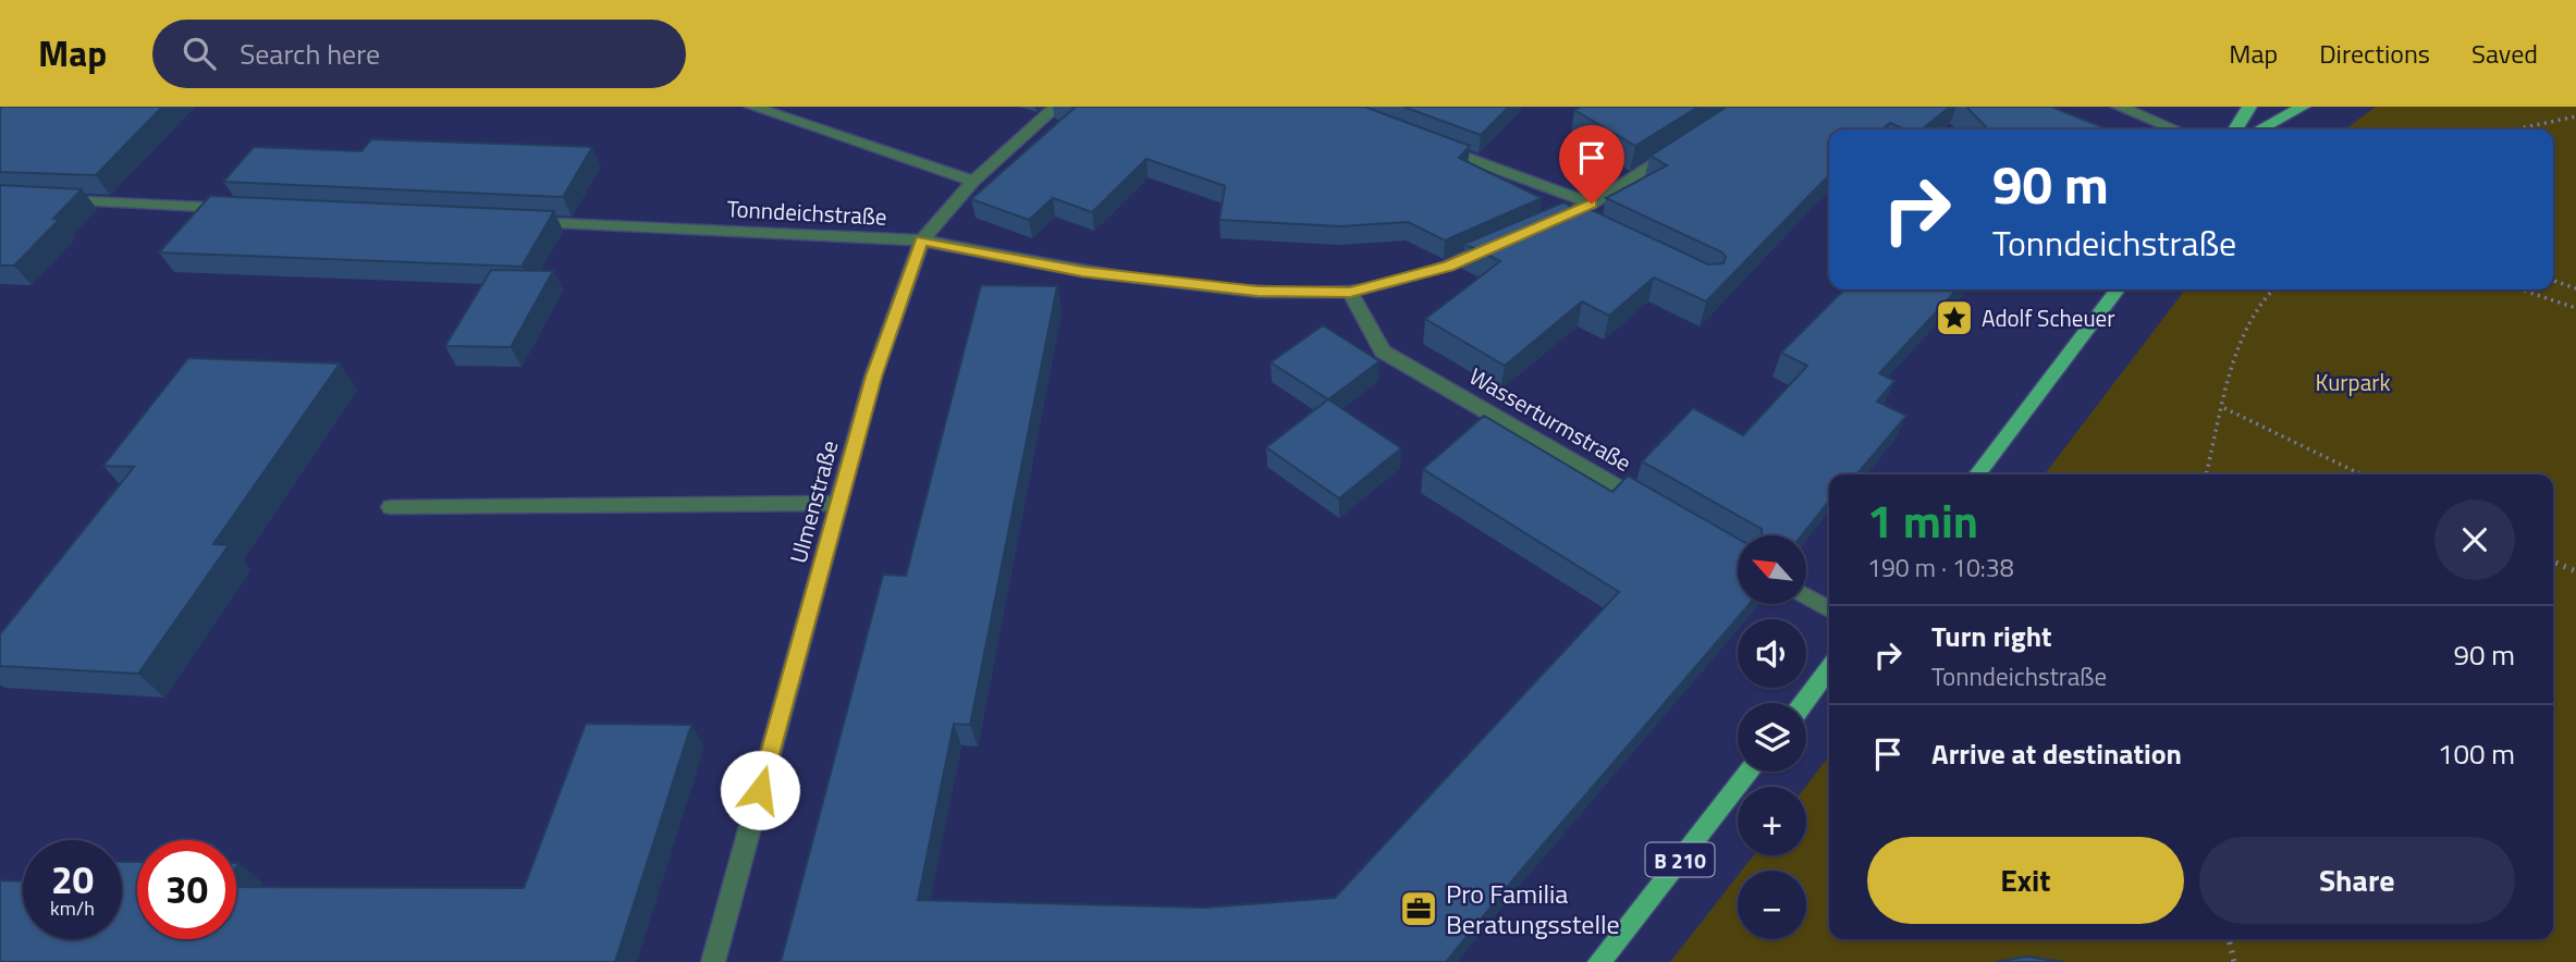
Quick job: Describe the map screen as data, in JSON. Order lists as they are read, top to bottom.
{
  "streets": {
    "main road": ["B 210"],
    "street": ["Tonndeichstraße", "Wasserturmstraße", "Ulmenstraße"]
  },
  "crossings": [
    ["Tonndeichstraße", "Wasserturmstraße"],
    ["Tonndeichstraße", "Ulmenstraße"]
  ],
  "parks": ["Kurpark"],
  "places": {
    "place": ["Adolf Scheuer"],
    "office": ["Pro Familia Beratungsstelle"]
  },
  "north": "top left",
  "page": {
    "header": "Map",
    "search": "Search here",
    "nav": ["Map", "Directions", "Saved"],
    "turn": ["90 m", "Tonndeichstraße"],
    "heading": ["1 min", "190 m · 10:38"],
    "map_buttons": ["+", "−"],
    "list": [
      {
        "name": "Turn right",
        "note": "Tonndeichstraße",
        "value": "90 m"
      },
      {
        "name": "Arrive at destination",
        "value": "100 m"
      }
    ],
    "buttons": ["Exit", "Share"],
    "speed": "20 km/h",
    "limit": "30"
  }
}
